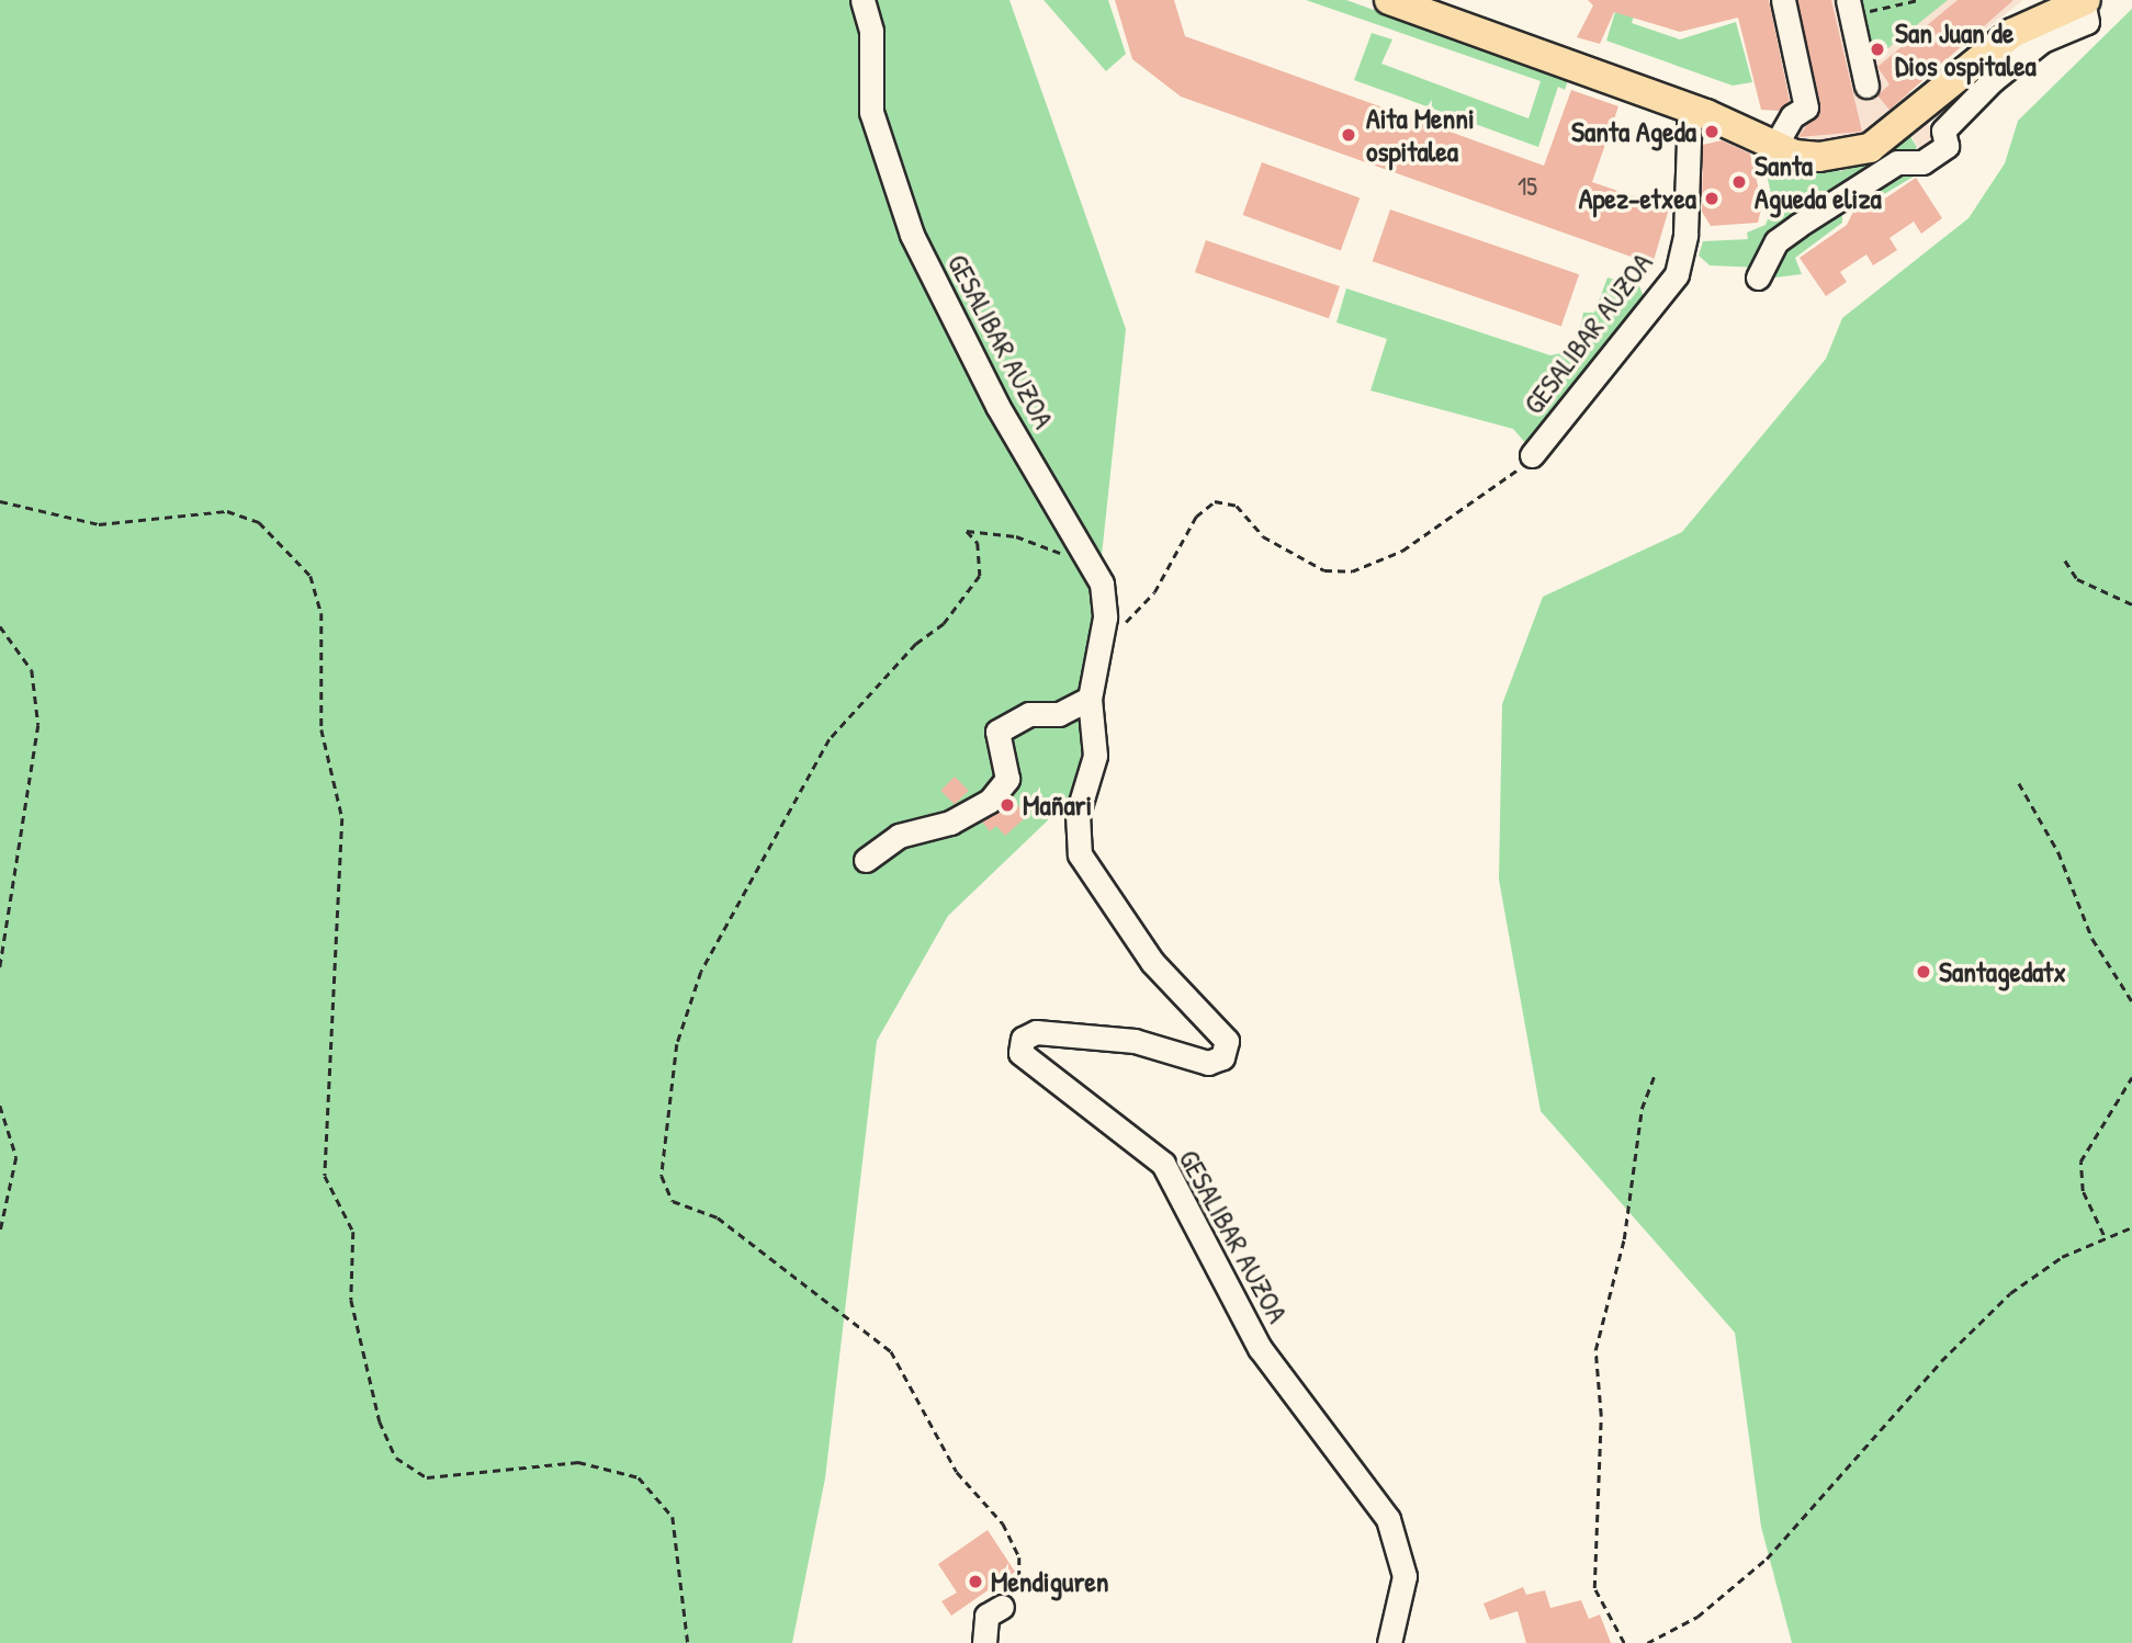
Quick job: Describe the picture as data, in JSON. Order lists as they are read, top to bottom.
{
  "streets": {
    "street": ["GESALIBAR AUZOA"]
  },
  "places": [
    "San Juan de Dios ospitalea",
    "Santa Ageda",
    "Aita Menni ospitalea",
    "Santa Agueda eliza",
    "Apez-etxea",
    "Mañari",
    "Santagedatx",
    "Mendiguren"
  ],
  "house_numbers": ["15"]
}
